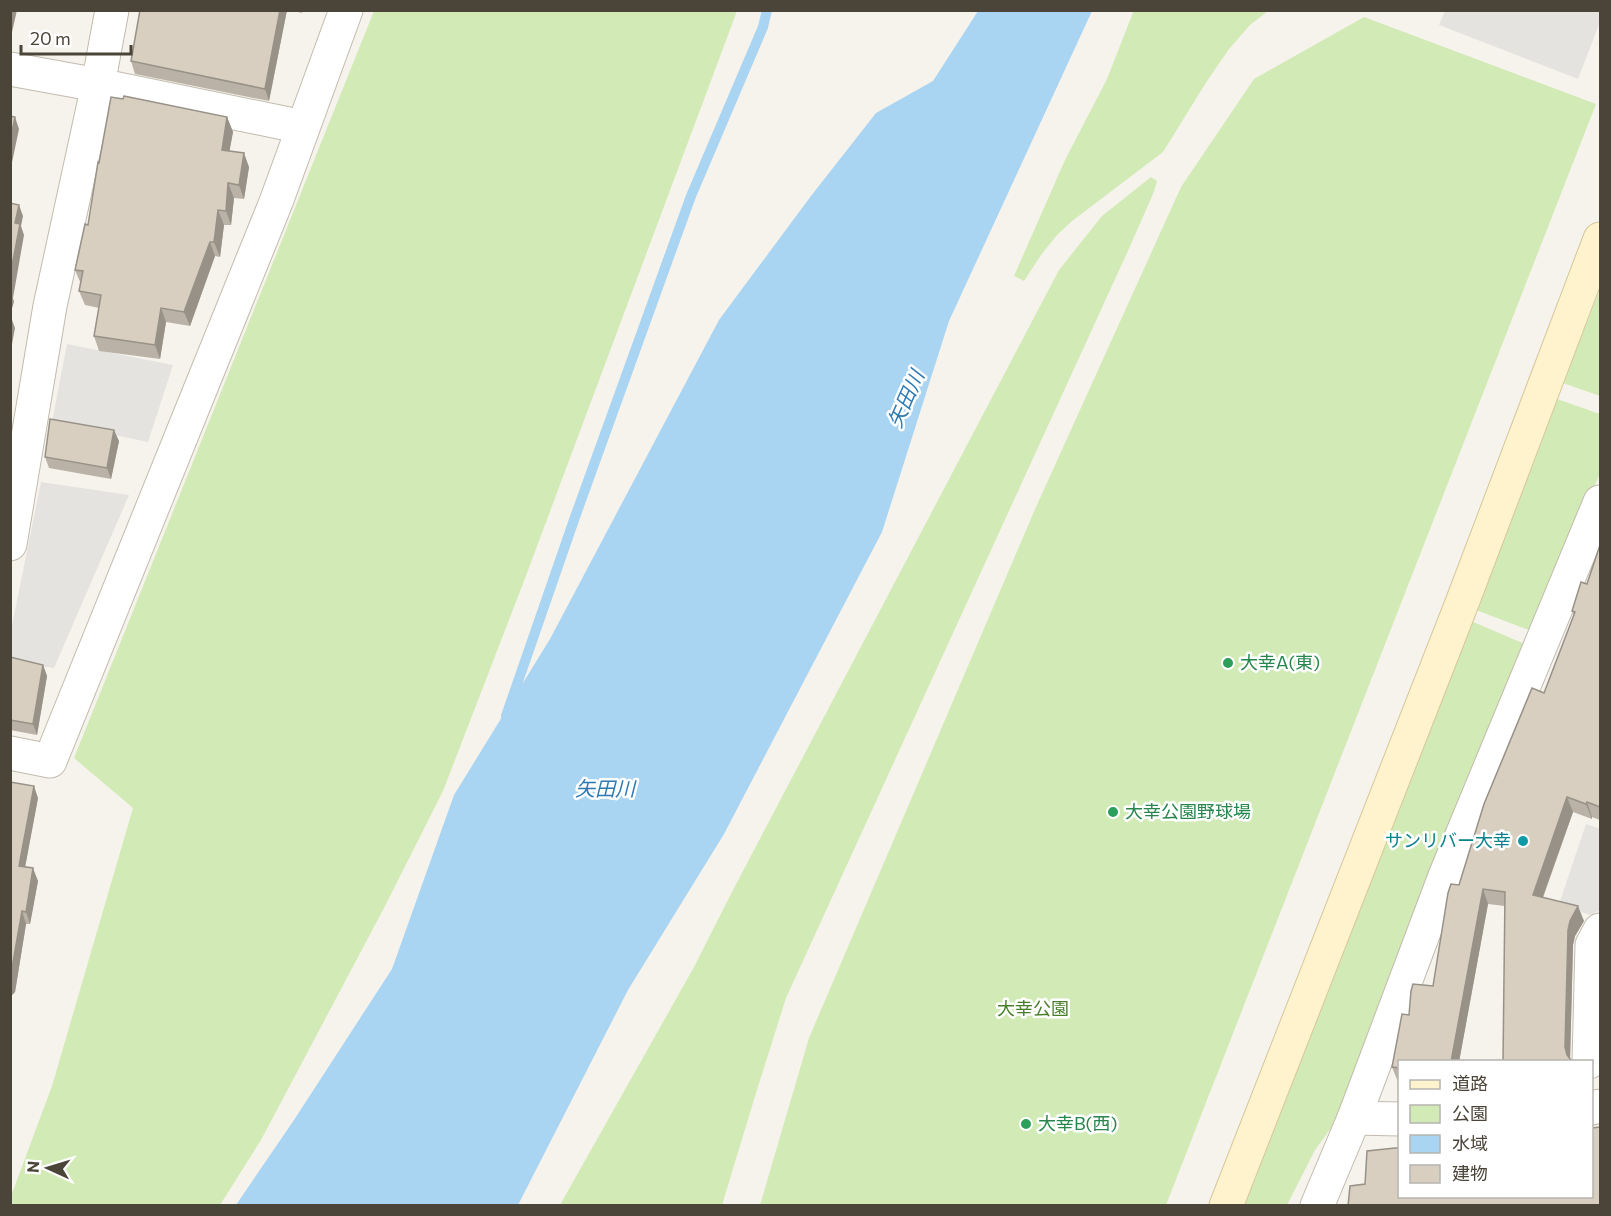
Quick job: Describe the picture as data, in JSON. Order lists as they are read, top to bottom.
{
  "water": ["矢田川"],
  "parks": ["大幸公園"],
  "places": [
    "大幸A(東)",
    "大幸公園野球場",
    "サンリバー大幸",
    "大幸B(西)"
  ],
  "legend": [
    "道路",
    "公園",
    "水域",
    "建物"
  ],
  "scale_bar": "20 m",
  "north": "left"
}
